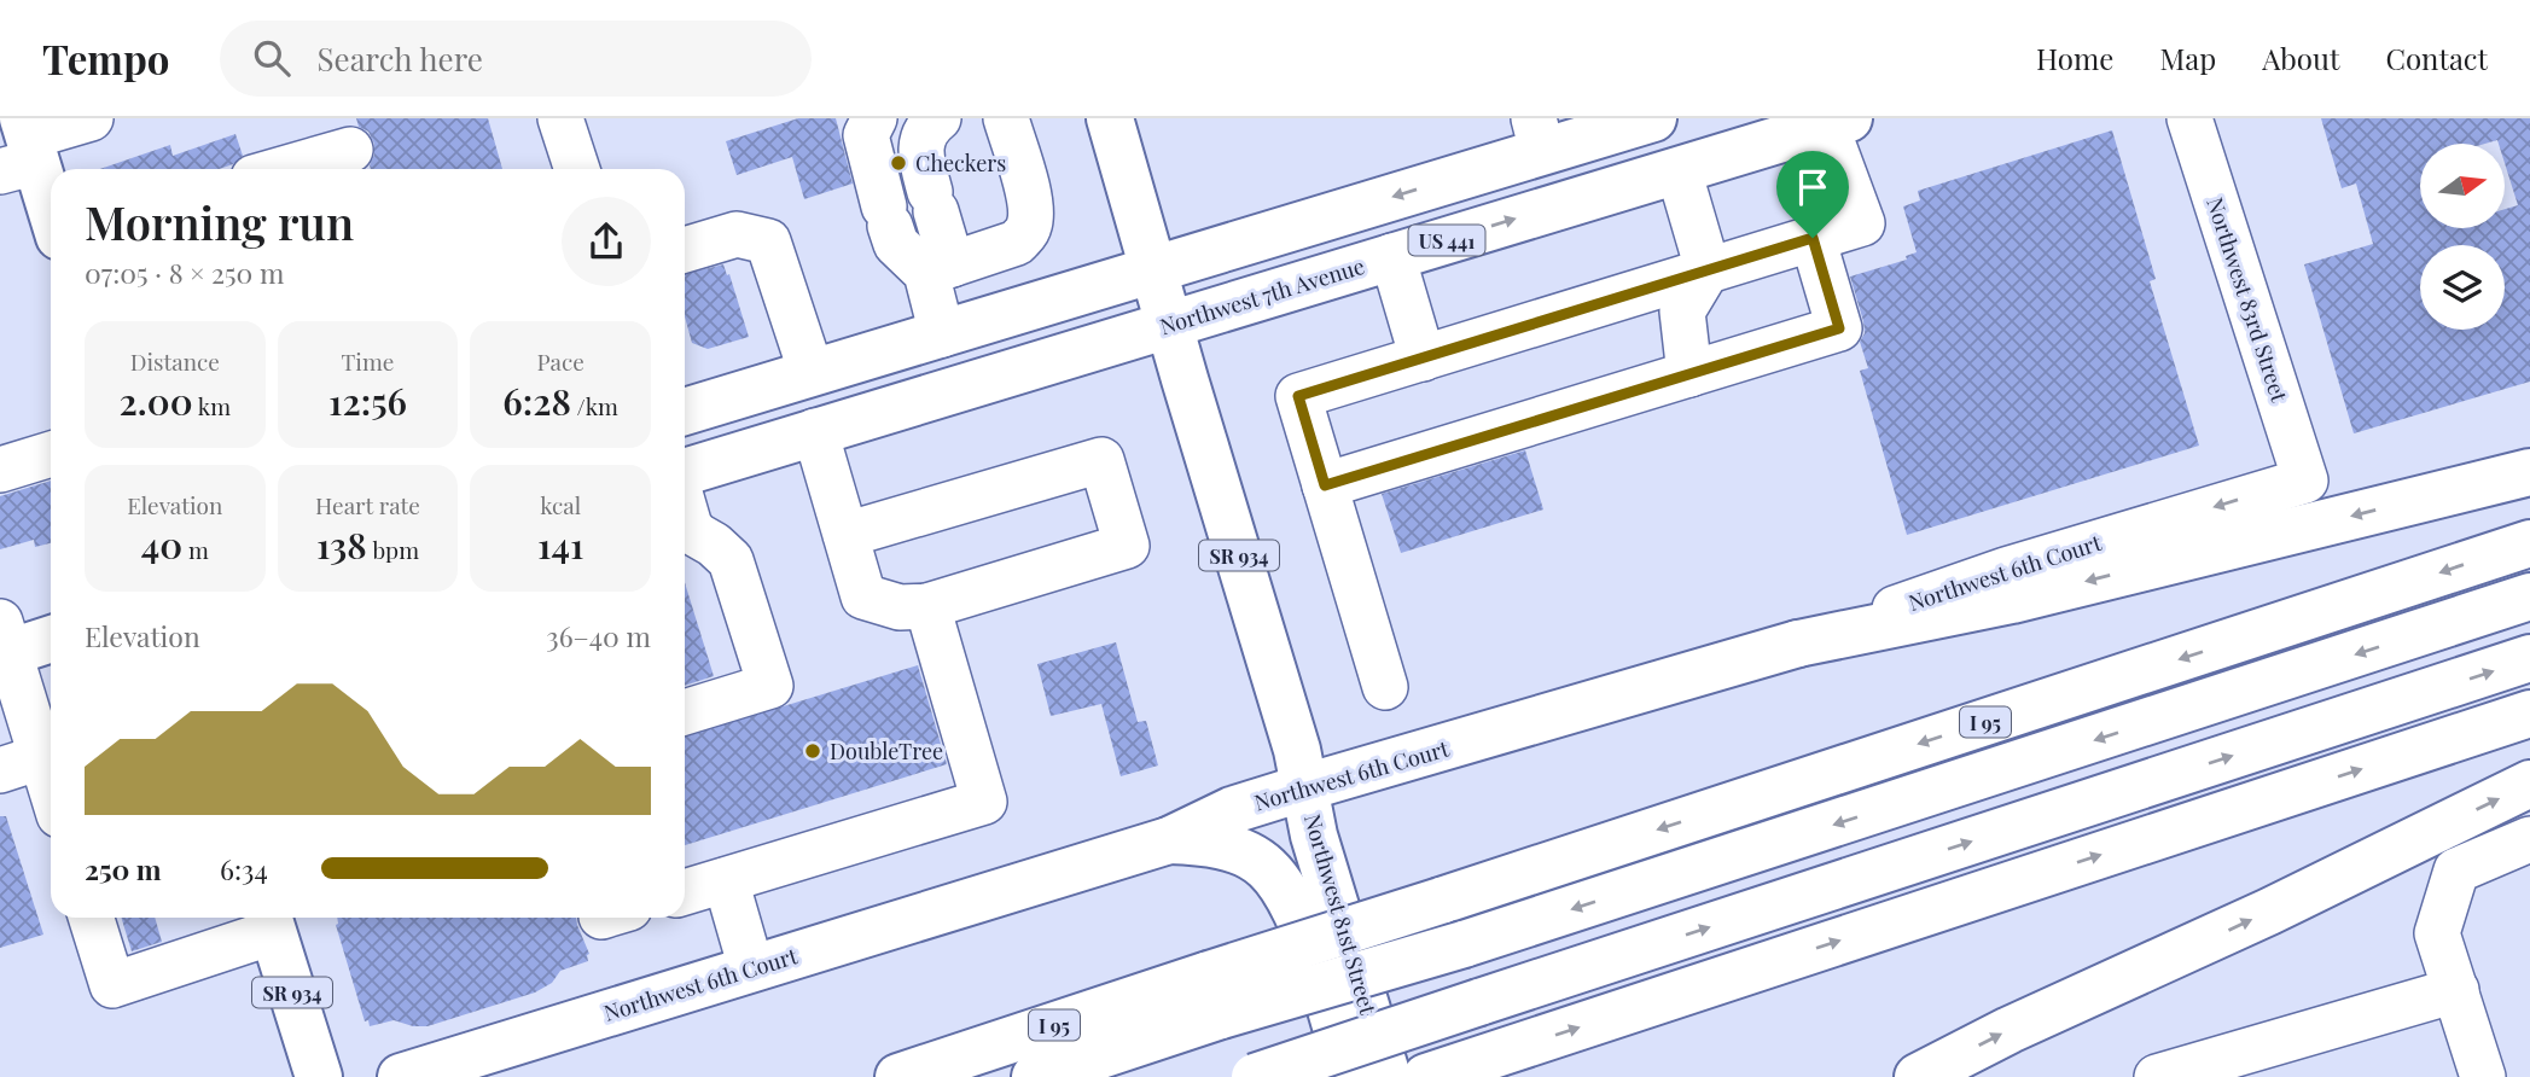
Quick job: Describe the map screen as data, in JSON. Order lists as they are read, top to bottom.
{
  "streets": {
    "main road": [
      "US 441",
      "Northwest 7th Avenue",
      "SR 934",
      "Northwest 6th Court",
      "I 95",
      "Northwest 81st Street"
    ],
    "street": ["Northwest 83rd Street"]
  },
  "crossings": [
    ["Northwest 7th Avenue", "Northwest 81st Street"],
    ["Northwest 83rd Street", "Northwest 6th Court"],
    ["Northwest 6th Court", "Northwest 81st Street"]
  ],
  "places": ["Checkers", "DoubleTree"],
  "north": "right",
  "page": {
    "header": "Tempo",
    "search": "Search here",
    "nav": [
      "Home",
      "Map",
      "About",
      "Contact"
    ],
    "heading": ["Morning run", "07:05 · 8 × 250 m"],
    "stats": [
      ["Distance", "2.00 km"],
      ["Time", "12:56"],
      ["Pace", "6:28 /km"],
      ["Elevation", "40 m"],
      ["Heart rate", "138 bpm"],
      ["kcal", "141"]
    ],
    "chart": ["Elevation", "36–40 m"],
    "list": [
      {
        "name": "250 m",
        "note": "6:34"
      }
    ]
  }
}
